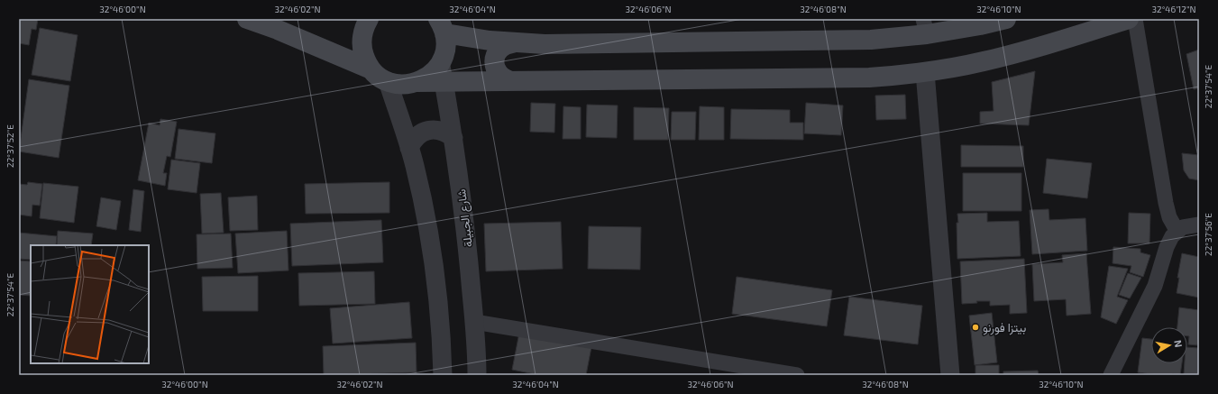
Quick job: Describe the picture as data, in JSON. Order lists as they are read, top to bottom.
{
  "streets": {
    "street": ["شارع الجبيلة"]
  },
  "places": ["بيتزا فورنو"],
  "north": "right",
  "coordinates": [
    "32°46'00\"N",
    "32°46'02\"N",
    "32°46'04\"N",
    "32°46'06\"N",
    "32°46'08\"N",
    "32°46'10\"N",
    "32°46'12\"N",
    "22°37'54\"E",
    "22°37'52\"E",
    "22°37'56\"E"
  ]
}
